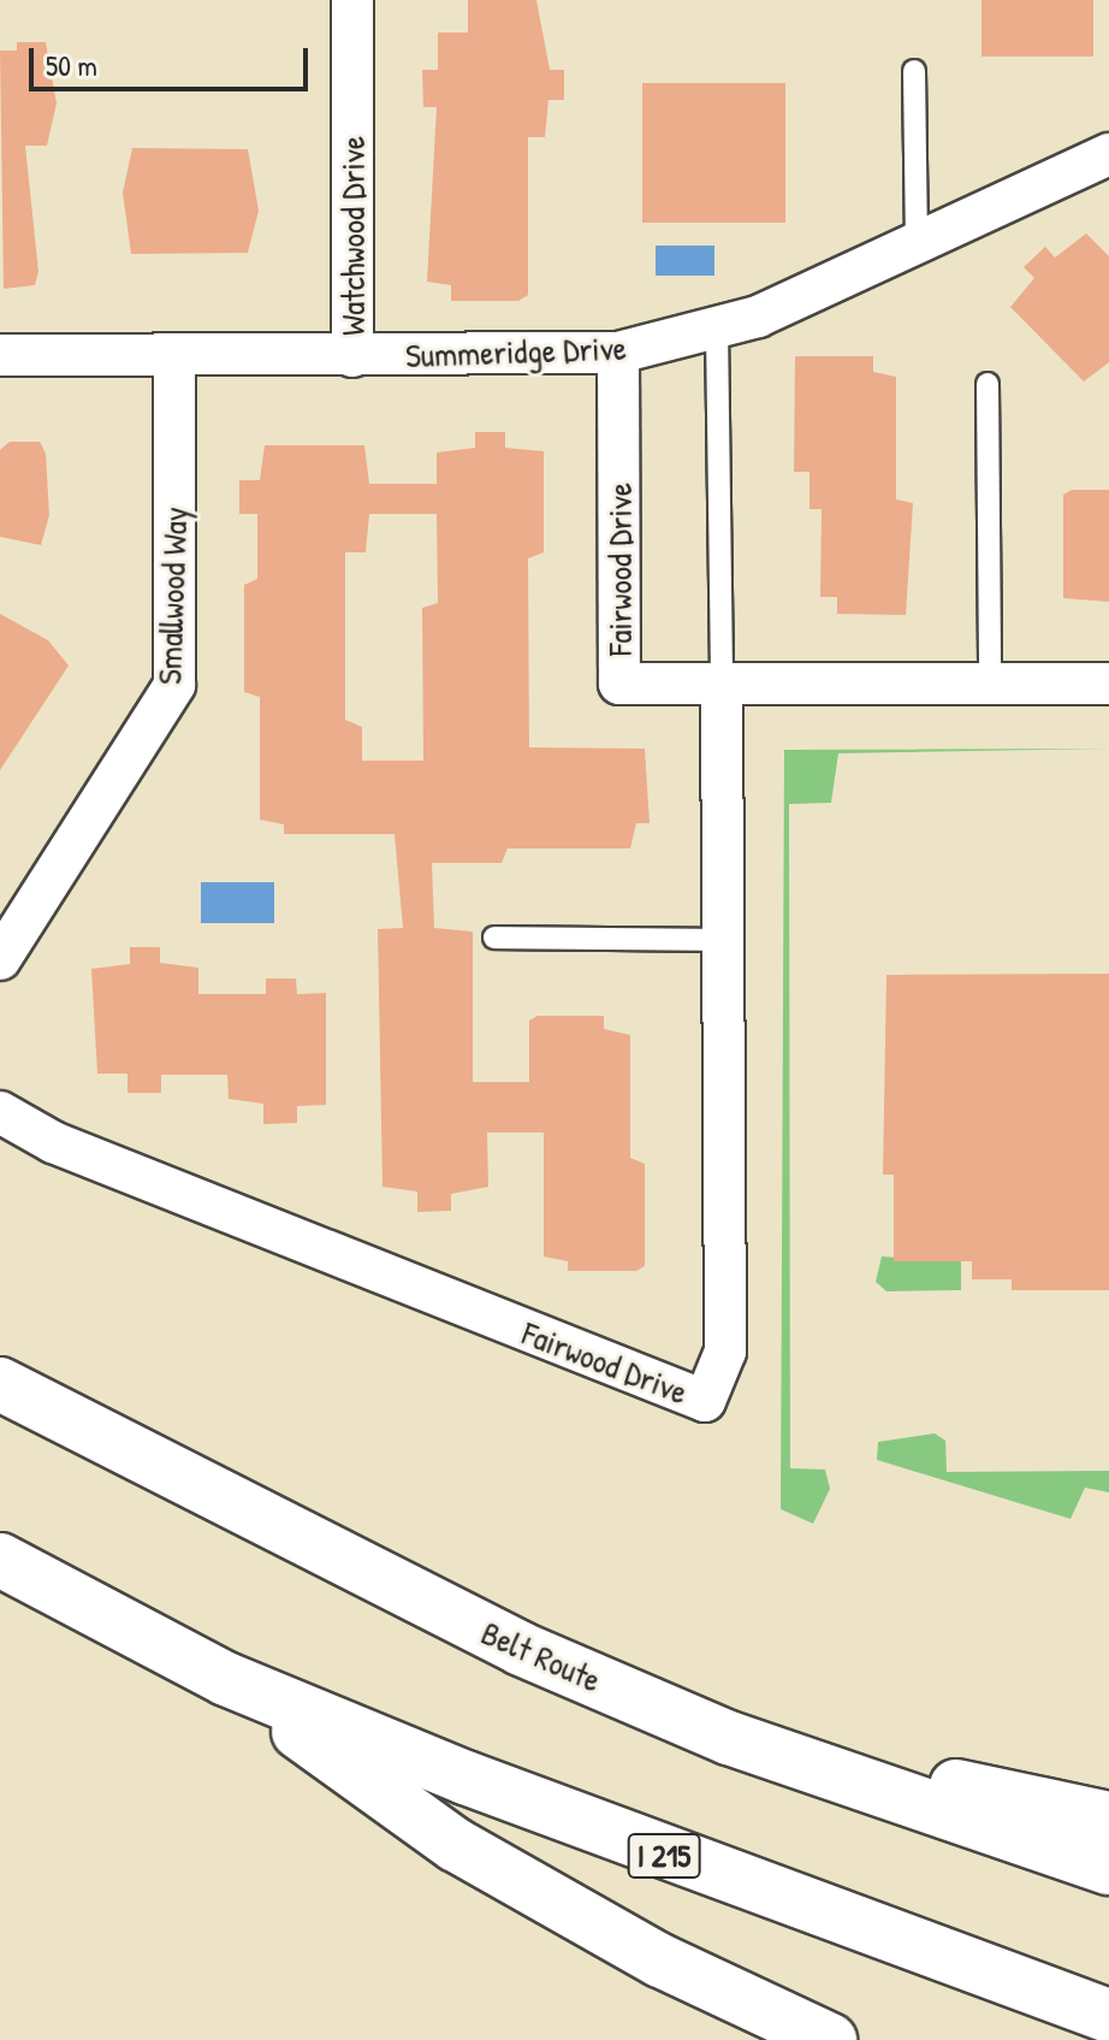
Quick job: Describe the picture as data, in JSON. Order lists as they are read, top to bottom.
{
  "streets": {
    "highway": ["Belt Route", "I 215"],
    "street": [
      "Watchwood Drive",
      "Summeridge Drive",
      "Fairwood Drive",
      "Smallwood Way"
    ]
  },
  "crossings": [
    ["Watchwood Drive", "Summeridge Drive"],
    ["Summeridge Drive", "Fairwood Drive"],
    ["Summeridge Drive", "Smallwood Way"]
  ],
  "scale_bar": "50 m"
}
